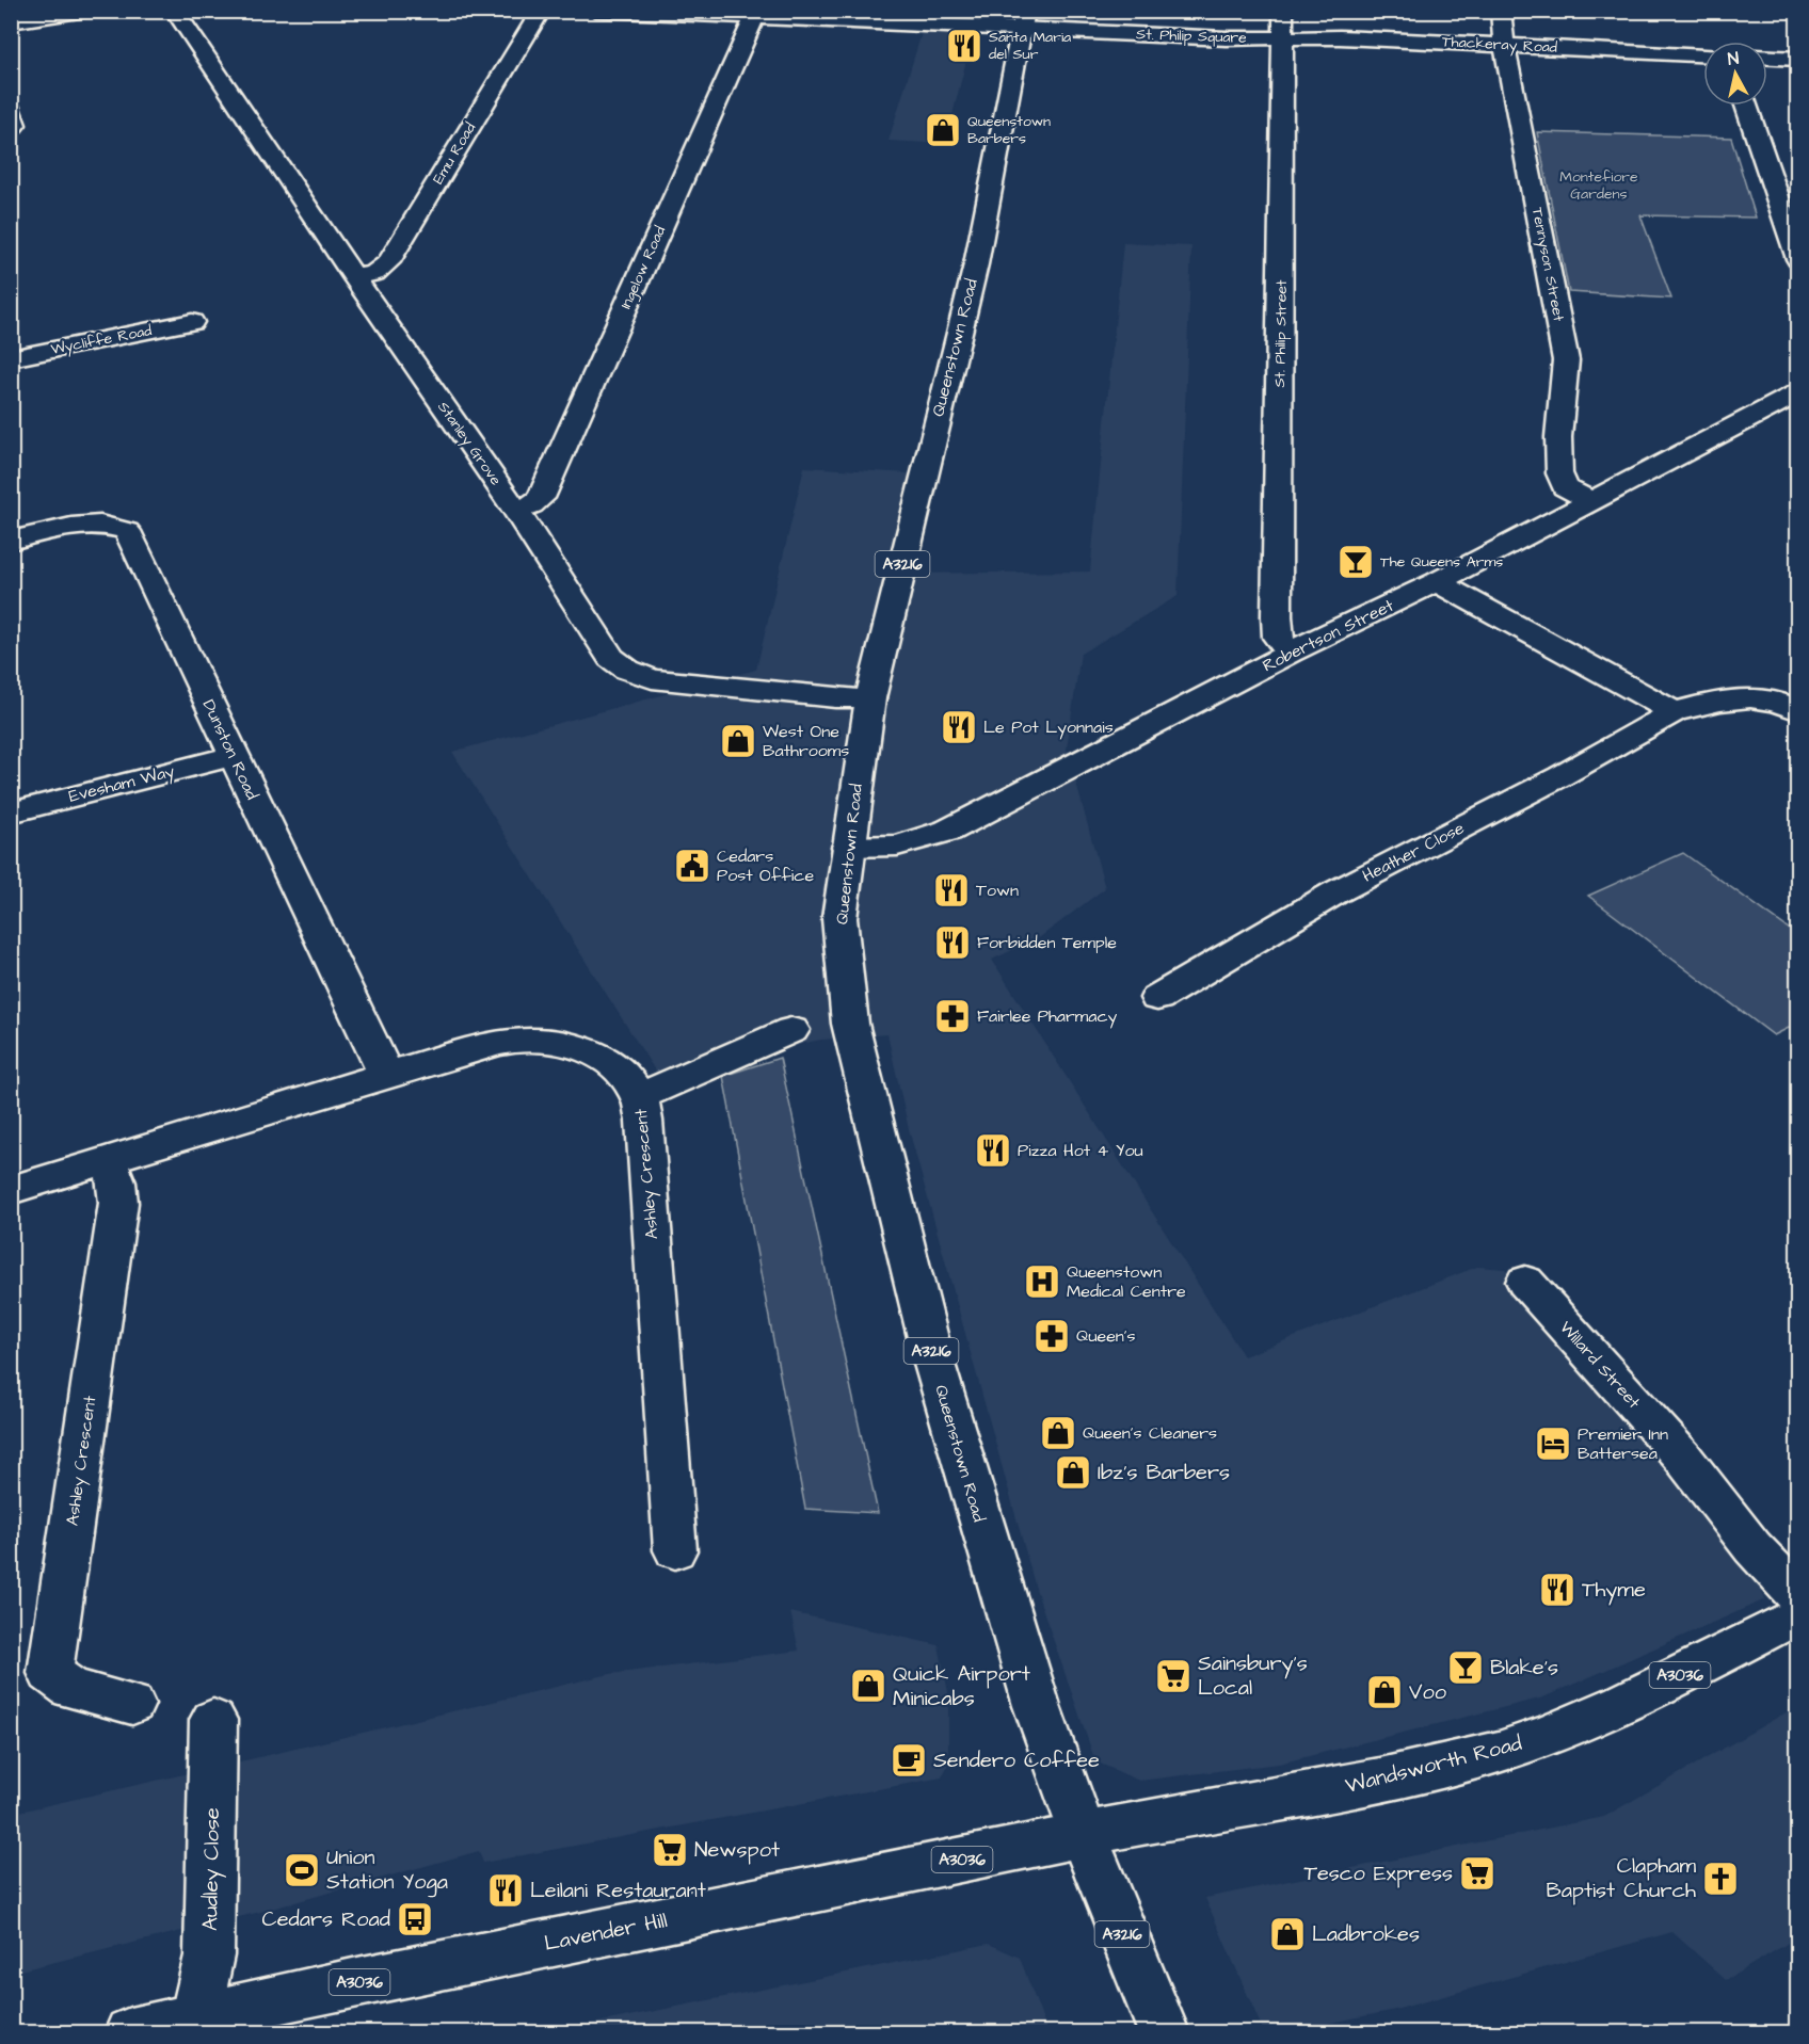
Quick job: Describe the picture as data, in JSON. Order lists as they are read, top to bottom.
{
  "streets": {
    "street": [
      "St. Philip Square",
      "Thackeray Road",
      "Emu Road",
      "Tennyson Street",
      "Ingelow Road",
      "St. Philip Street",
      "Wycliffe Road",
      "Queenstown Road",
      "Stanley Grove",
      "A3216",
      "Robertson Street",
      "Dunston Road",
      "Evesham Way",
      "Heather Close",
      "Ashley Crescent",
      "Willard Street",
      "A3036",
      "Wandsworth Road",
      "Audley Close",
      "Lavender Hill"
    ]
  },
  "crossings": [
    ["St. Philip Square", "Thackeray Road"],
    ["St. Philip Square", "Ingelow Road"],
    ["St. Philip Square", "St. Philip Street"],
    ["St. Philip Square", "Queenstown Road"],
    ["Thackeray Road", "Tennyson Street"],
    ["Thackeray Road", "St. Philip Street"],
    ["Emu Road", "Stanley Grove"],
    ["Tennyson Street", "Robertson Street"],
    ["Ingelow Road", "Stanley Grove"],
    ["St. Philip Street", "Robertson Street"],
    ["Queenstown Road", "Stanley Grove"],
    ["Queenstown Road", "A3216"],
    ["Queenstown Road", "Robertson Street"],
    ["Queenstown Road", "Wandsworth Road"],
    ["Queenstown Road", "Lavender Hill"],
    ["A3216", "Wandsworth Road"],
    ["A3216", "Lavender Hill"],
    ["Dunston Road", "Evesham Way"],
    ["Dunston Road", "Ashley Crescent"],
    ["Wandsworth Road", "Lavender Hill"],
    ["Audley Close", "Lavender Hill"]
  ],
  "parks": ["Montefiore Gardens"],
  "places": {
    "restaurant": [
      "Santa Maria del Sur",
      "Le Pot Lyonnais",
      "Town",
      "Forbidden Temple",
      "Pizza Hot 4 You",
      "Thyme",
      "Leilani Restaurant"
    ],
    "shop": [
      "Queenstown Barbers",
      "West One Bathrooms",
      "Queen's Cleaners",
      "Ibz's Barbers",
      "Quick Airport Minicabs",
      "Voo",
      "Ladbrokes"
    ],
    "bar": ["The Queens Arms", "Blake's"],
    "public building": ["Cedars Post Office"],
    "pharmacy": ["Fairlee Pharmacy", "Queen's"],
    "hospital": ["Queenstown Medical Centre"],
    "hotel": ["Premier Inn Battersea"],
    "supermarket": ["Sainsbury's Local", "Newspot", "Tesco Express"],
    "cafe": ["Sendero Coffee"],
    "sports": ["Union Station Yoga"],
    "church": ["Clapham Baptist Church"],
    "bus stop": ["Cedars Road"]
  },
  "north": "top"
}
